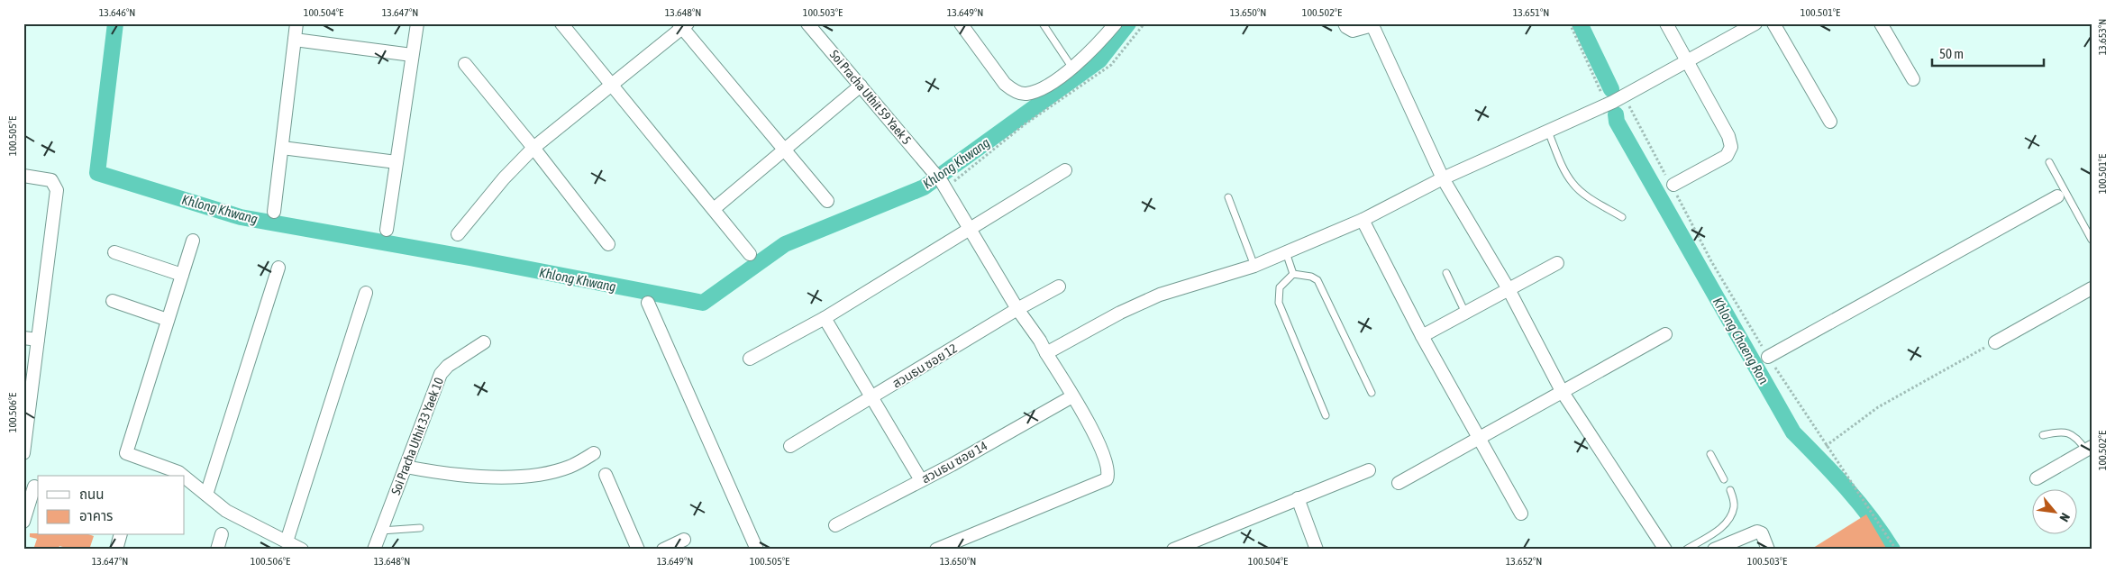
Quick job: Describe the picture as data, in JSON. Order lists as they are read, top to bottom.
{
  "streets": {
    "street": [
      "Soi Pracha Uthit 59 Yaek 5",
      "สวนธน ซอย 12",
      "Soi Pracha Uthit 33 Yaek 10",
      "สวนธน ซอย 14"
    ]
  },
  "crossings": [
    ["Soi Pracha Uthit 59 Yaek 5", "สวนธน ซอย 12"],
    ["Soi Pracha Uthit 59 Yaek 5", "สวนธน ซอย 14"]
  ],
  "water": ["Khlong Khwang", "Khlong Chaeng Ron"],
  "legend": ["ถนน", "อาคาร"],
  "scale_bar": "50 m",
  "north": "bottom right",
  "coordinates": [
    "13.646°N",
    "100.504°E",
    "13.647°N",
    "13.648°N",
    "100.503°E",
    "13.649°N",
    "13.650°N",
    "100.502°E",
    "13.651°N",
    "100.501°E",
    "13.653°N",
    "100.505°E",
    "100.506°E",
    "13.652°N"
  ]
}
